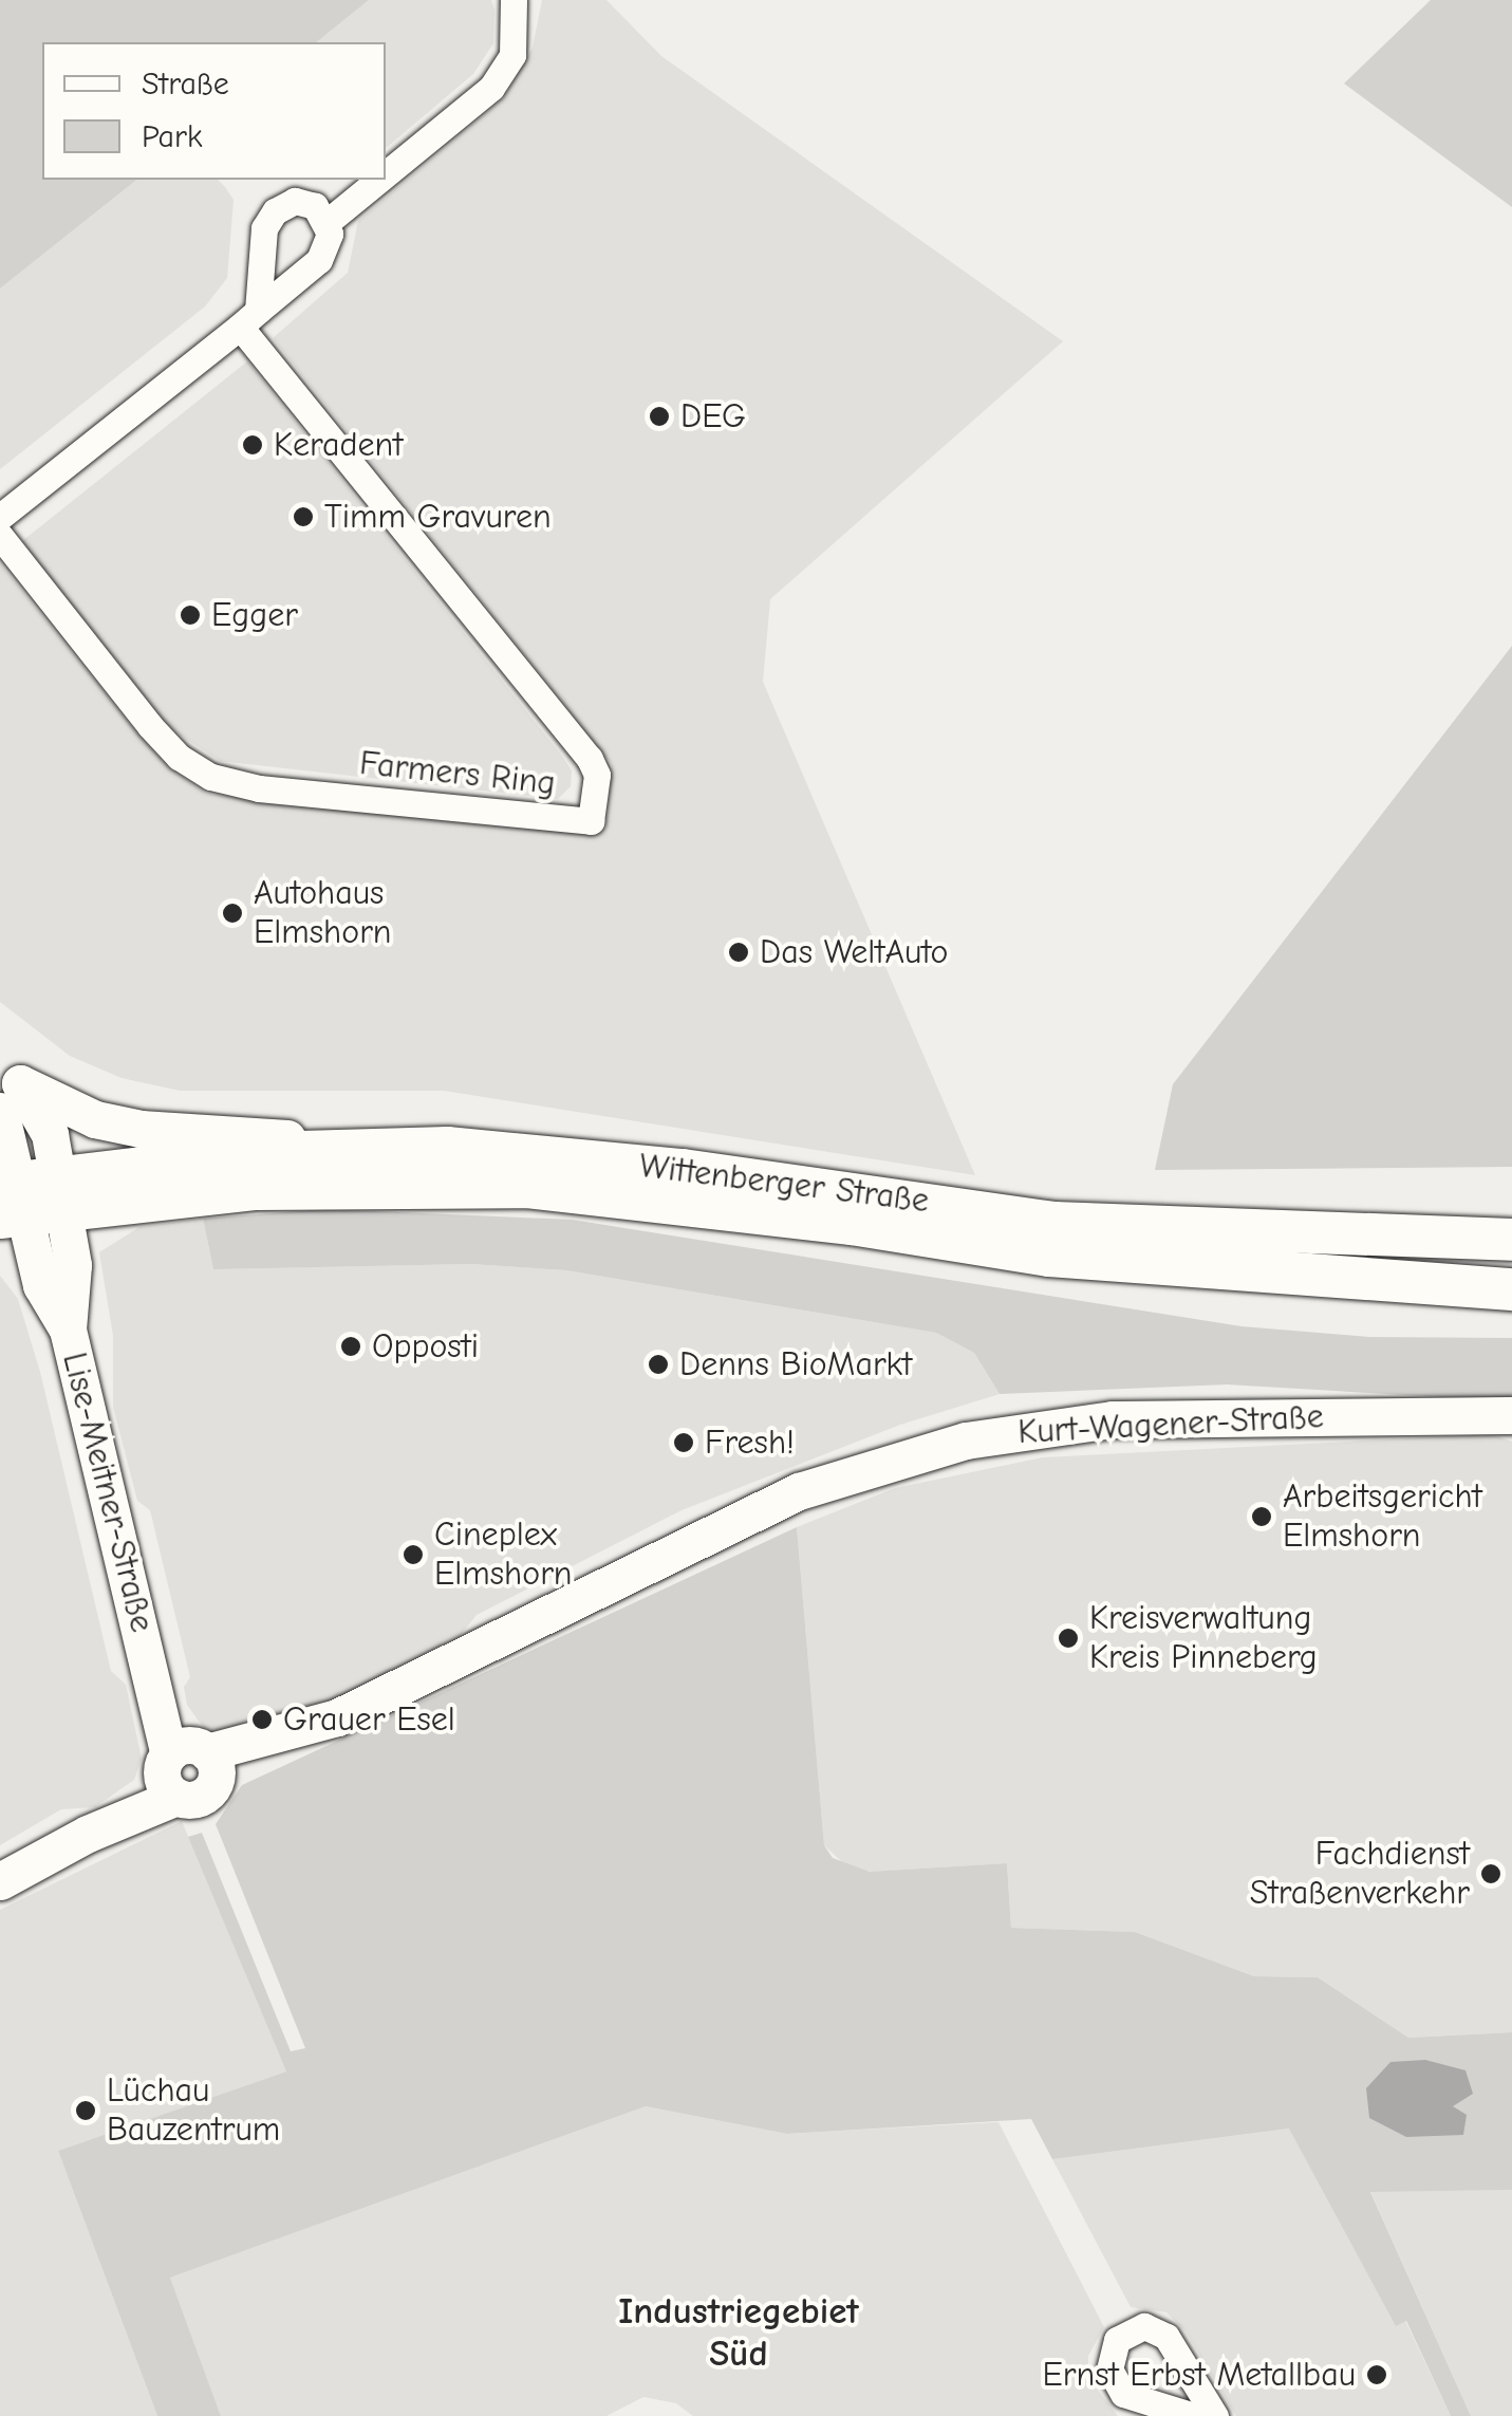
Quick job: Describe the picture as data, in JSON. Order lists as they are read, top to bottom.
{
  "streets": {
    "main road": ["Wittenberger Straße"],
    "street": ["Farmers Ring", "Kurt-Wagener-Straße", "Lise-Meitner-Straße"]
  },
  "crossings": [
    ["Wittenberger Straße", "Lise-Meitner-Straße"],
    ["Kurt-Wagener-Straße", "Lise-Meitner-Straße"]
  ],
  "districts": ["Industriegebiet Süd"],
  "places": [
    "DEG",
    "Keradent",
    "Timm Gravuren",
    "Egger",
    "Autohaus Elmshorn",
    "Das WeltAuto",
    "Opposti",
    "Denns BioMarkt",
    "Fresh!",
    "Arbeitsgericht Elmshorn",
    "Cineplex Elmshorn",
    "Kreisverwaltung Kreis Pinneberg",
    "Grauer Esel",
    "Fachdienst Straßenverkehr",
    "Lüchau Bauzentrum",
    "Ernst Erbst Metallbau"
  ],
  "legend": ["Straße", "Park"]
}
